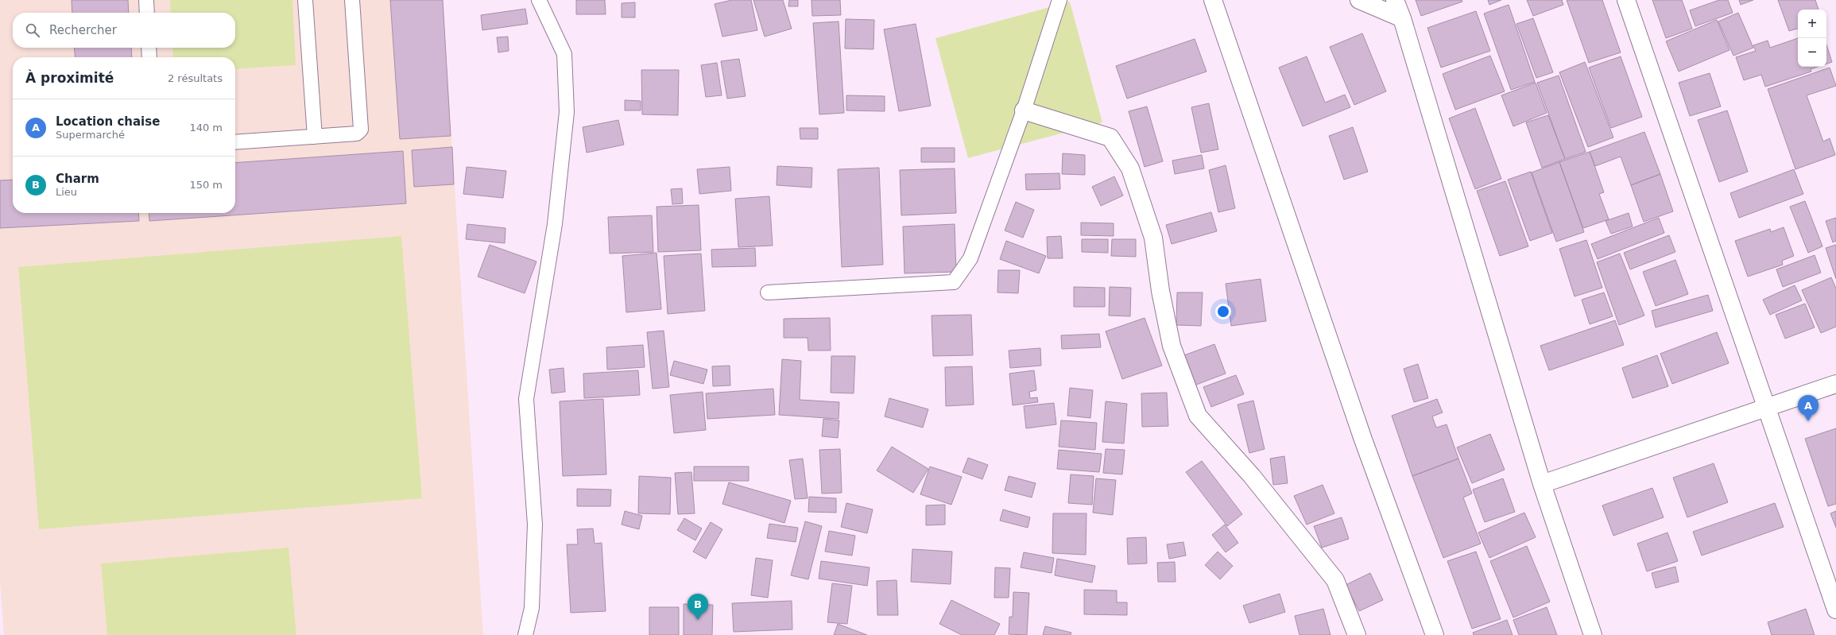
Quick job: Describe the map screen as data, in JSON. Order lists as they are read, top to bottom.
{
  "page": {
    "map_buttons": ["+", "−"],
    "search": "Rechercher",
    "heading": ["À proximité", "2 résultats"],
    "list": [
      {
        "mark": "A",
        "name": "Location chaise",
        "note": "Supermarché",
        "value": "140 m"
      },
      {
        "mark": "B",
        "name": "Charm",
        "note": "Lieu",
        "value": "150 m"
      }
    ],
    "pins": ["A", "B"]
  }
}
